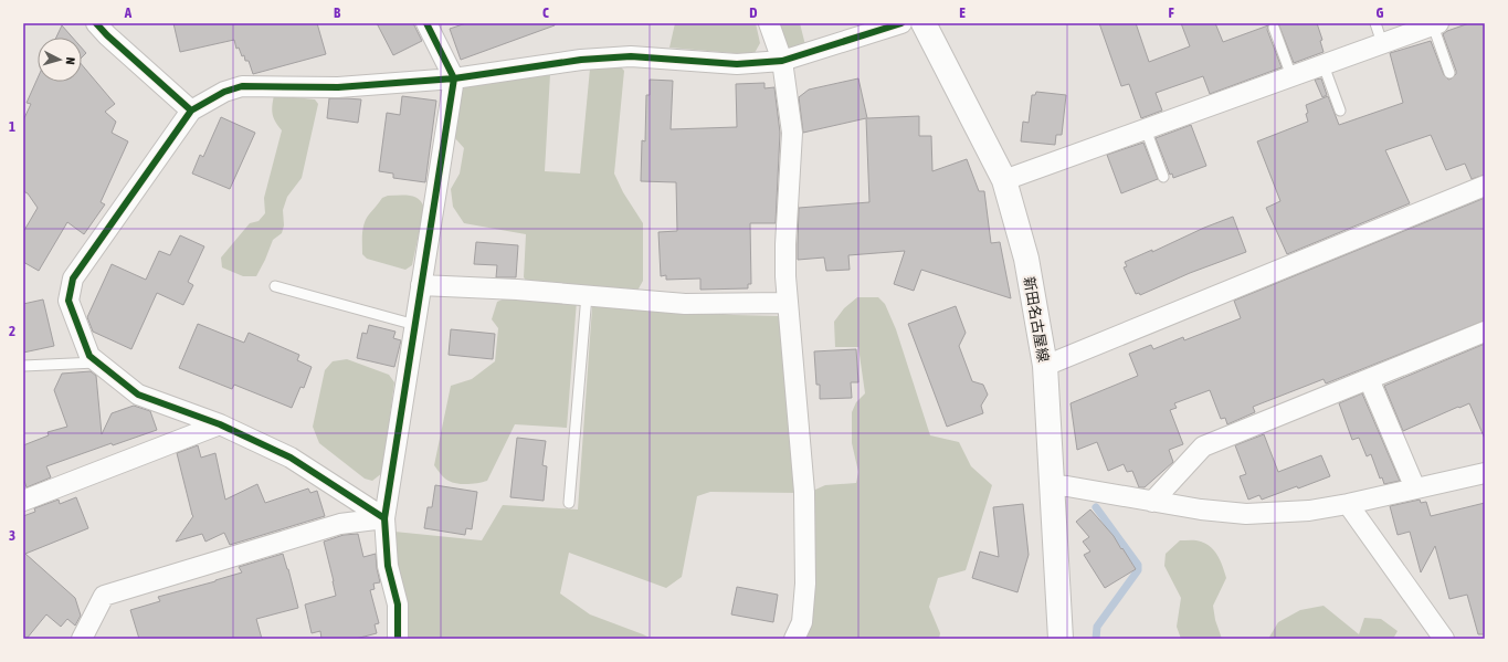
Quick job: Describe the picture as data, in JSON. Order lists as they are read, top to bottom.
{
  "streets": {
    "main road": ["新田名古屋線"]
  },
  "north": "right",
  "grid": {
    "columns": [
      "A",
      "B",
      "C",
      "D",
      "E",
      "F",
      "G"
    ],
    "rows": ["1", "2", "3"]
  }
}
